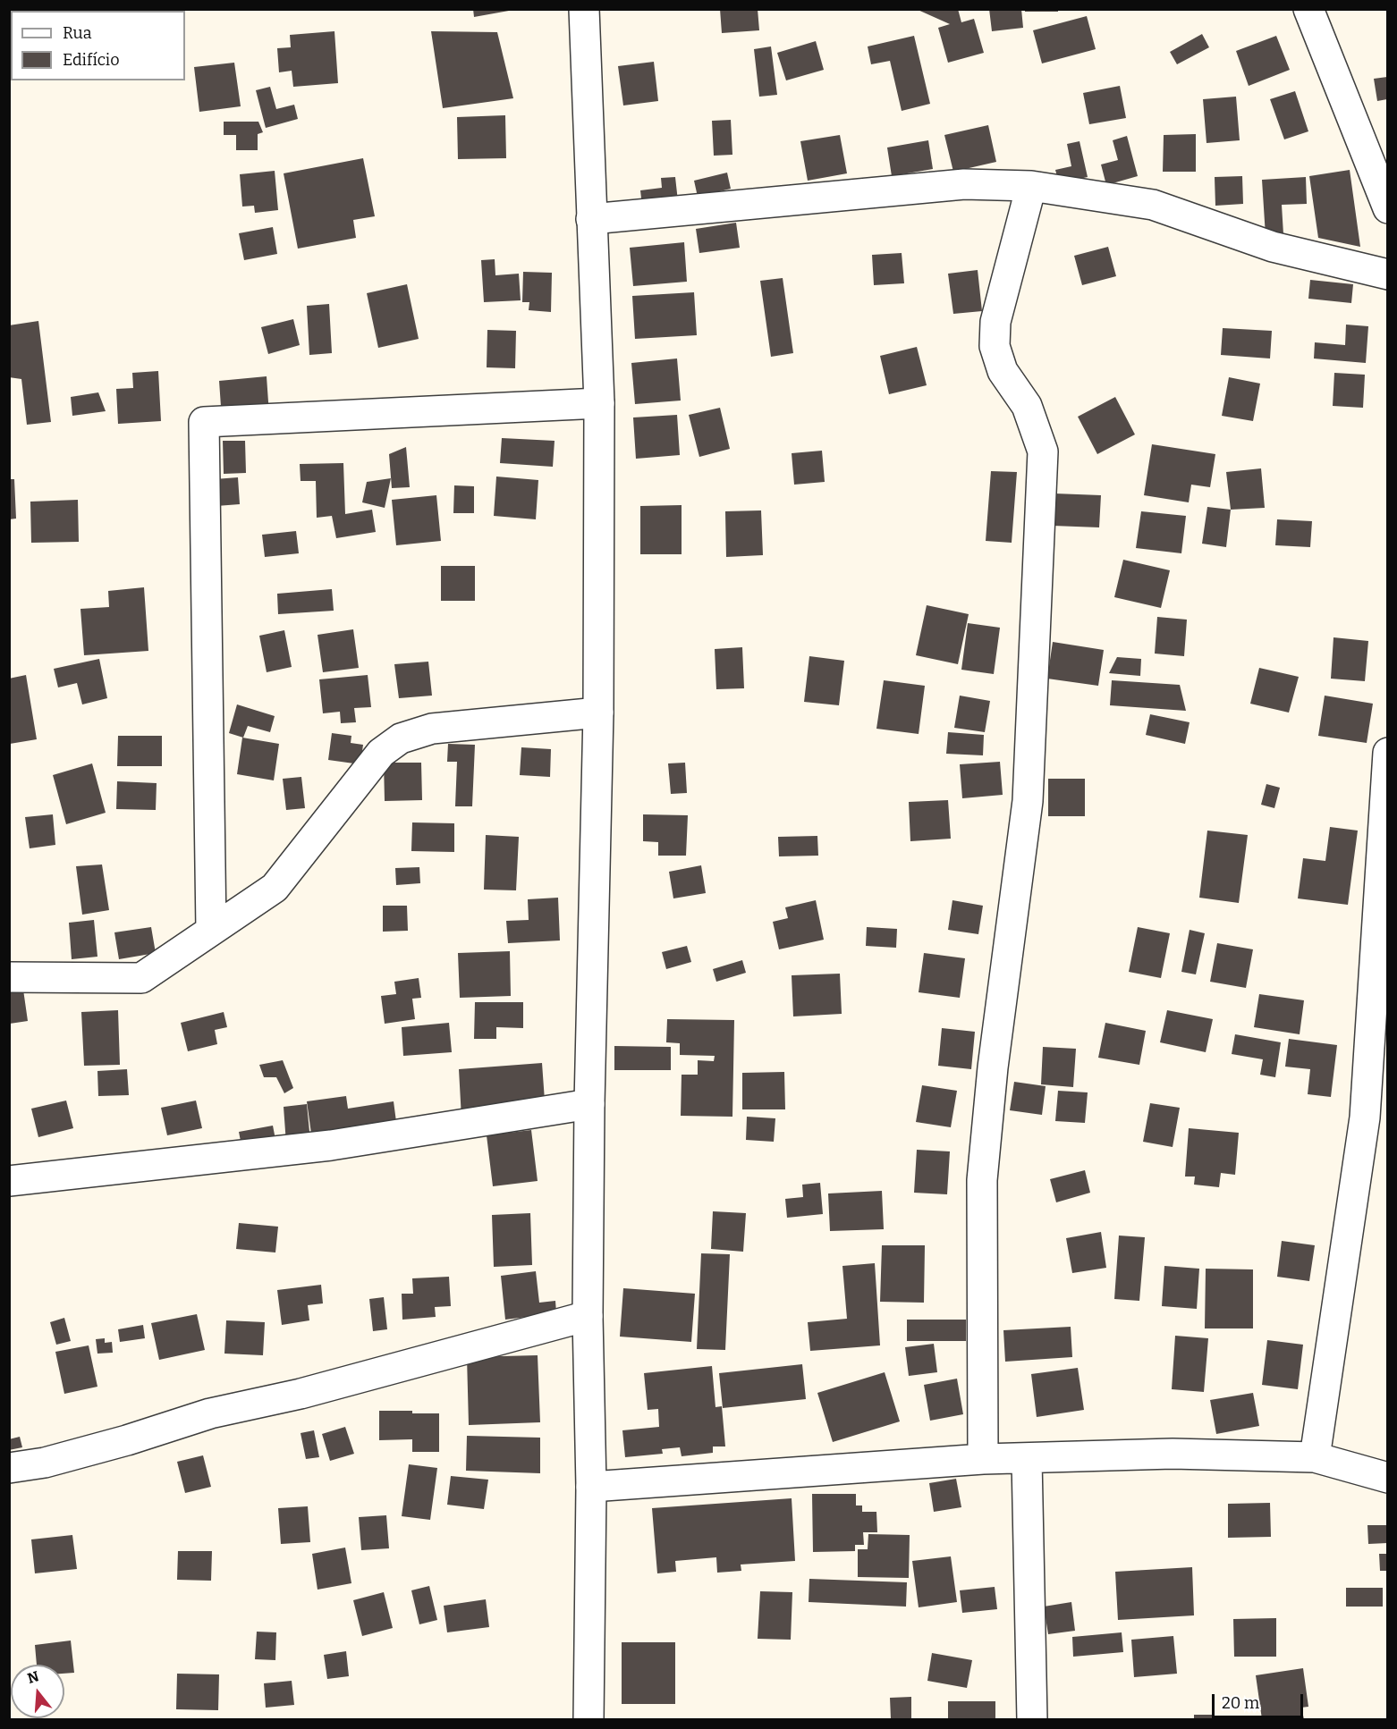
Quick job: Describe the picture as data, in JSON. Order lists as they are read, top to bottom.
{
  "legend": ["Rua", "Edifício"],
  "scale_bar": "20 m",
  "north": "top"
}
